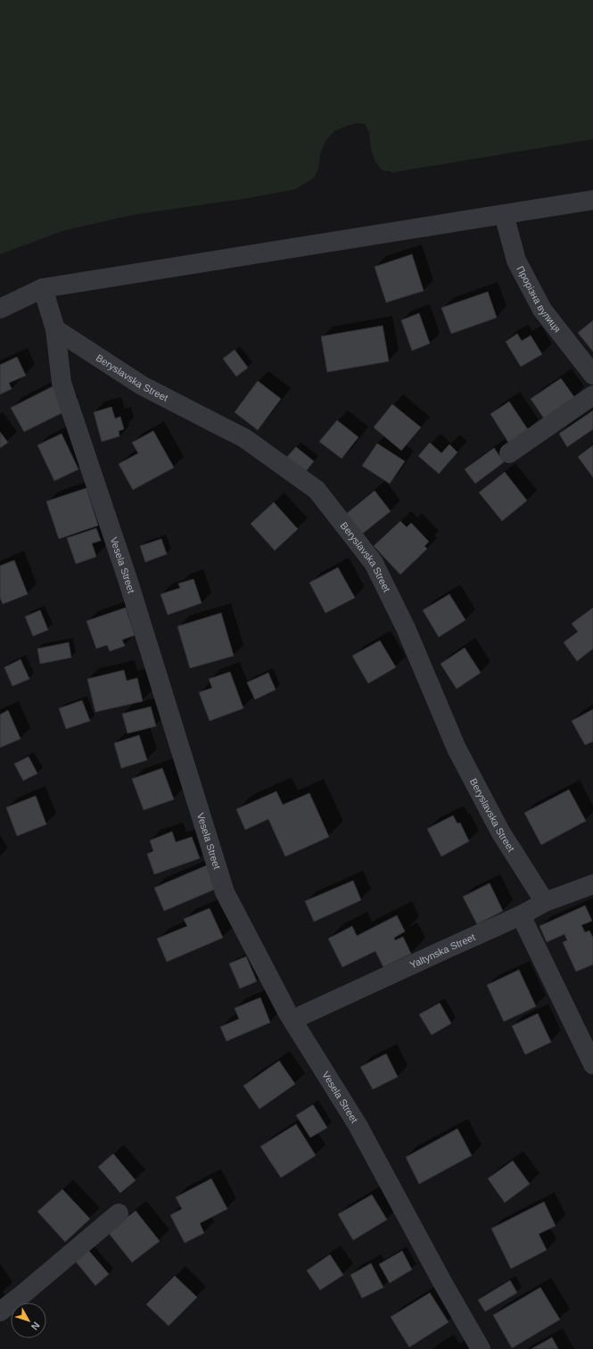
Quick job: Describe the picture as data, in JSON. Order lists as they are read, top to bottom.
{
  "streets": {
    "street": [
      "Прорізна вулиця",
      "Beryslavska Street",
      "Vesela Street",
      "Yaltynska Street"
    ]
  },
  "crossings": [
    ["Beryslavska Street", "Vesela Street"],
    ["Beryslavska Street", "Yaltynska Street"],
    ["Vesela Street", "Yaltynska Street"]
  ],
  "north": "bottom right"
}
